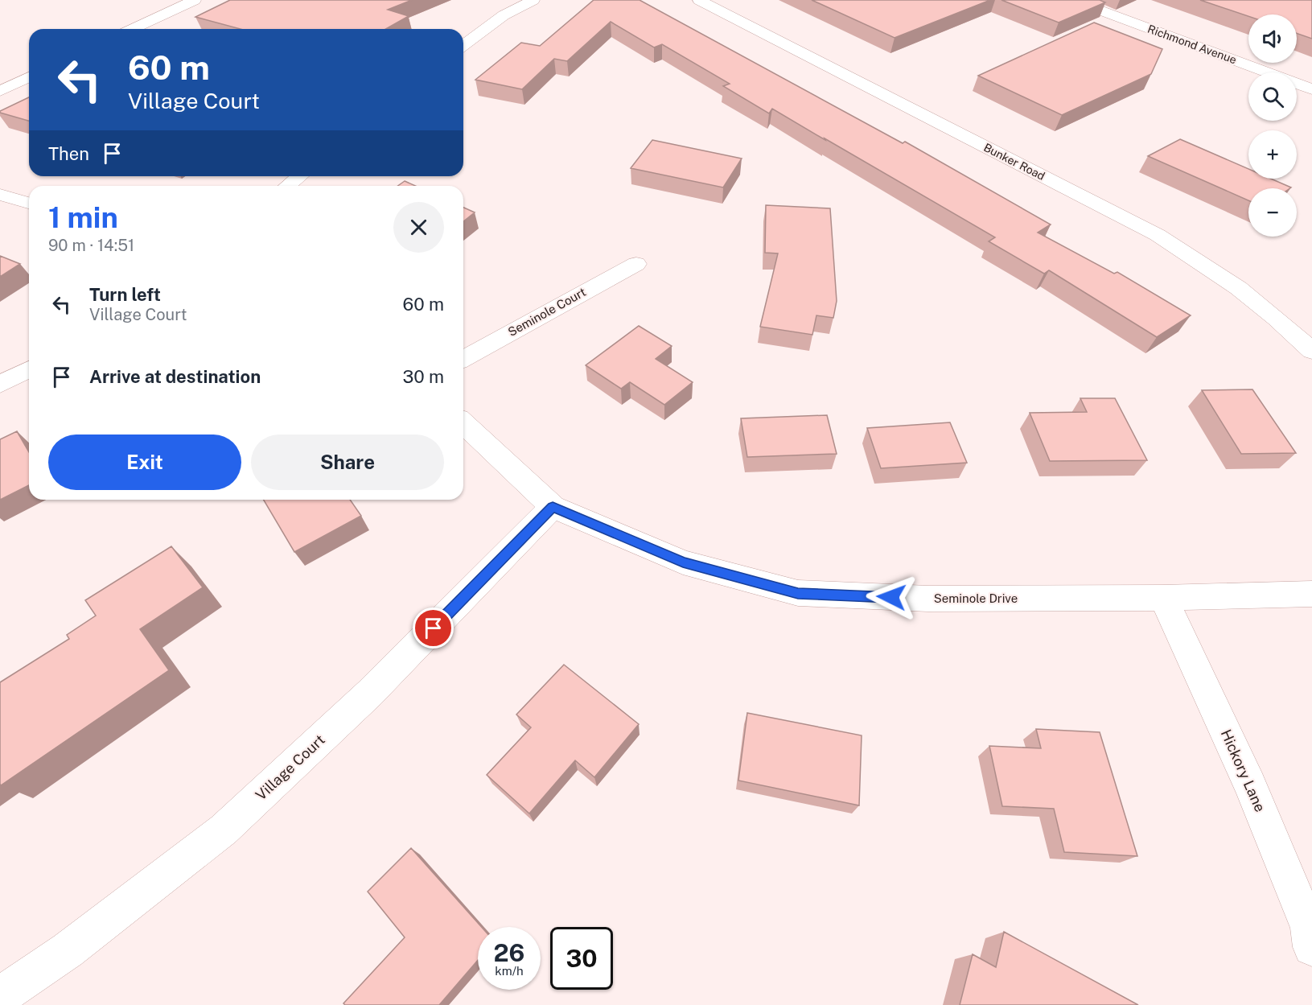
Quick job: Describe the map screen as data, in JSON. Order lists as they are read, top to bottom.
{
  "streets": {
    "street": [
      "Richmond Avenue",
      "Bunker Road",
      "Seminole Court",
      "Seminole Drive",
      "Village Court",
      "Hickory Lane"
    ]
  },
  "crossings": [
    ["Seminole Drive", "Village Court"],
    ["Seminole Drive", "Hickory Lane"]
  ],
  "page": {
    "map_buttons": ["+", "−"],
    "turn": ["60 m", "Village Court"],
    "then": "Then",
    "heading": ["1 min", "90 m · 14:51"],
    "list": [
      {
        "name": "Turn left",
        "note": "Village Court",
        "value": "60 m"
      },
      {
        "name": "Arrive at destination",
        "value": "30 m"
      }
    ],
    "buttons": ["Exit", "Share"],
    "speed": "26 km/h",
    "limit": "30"
  }
}
